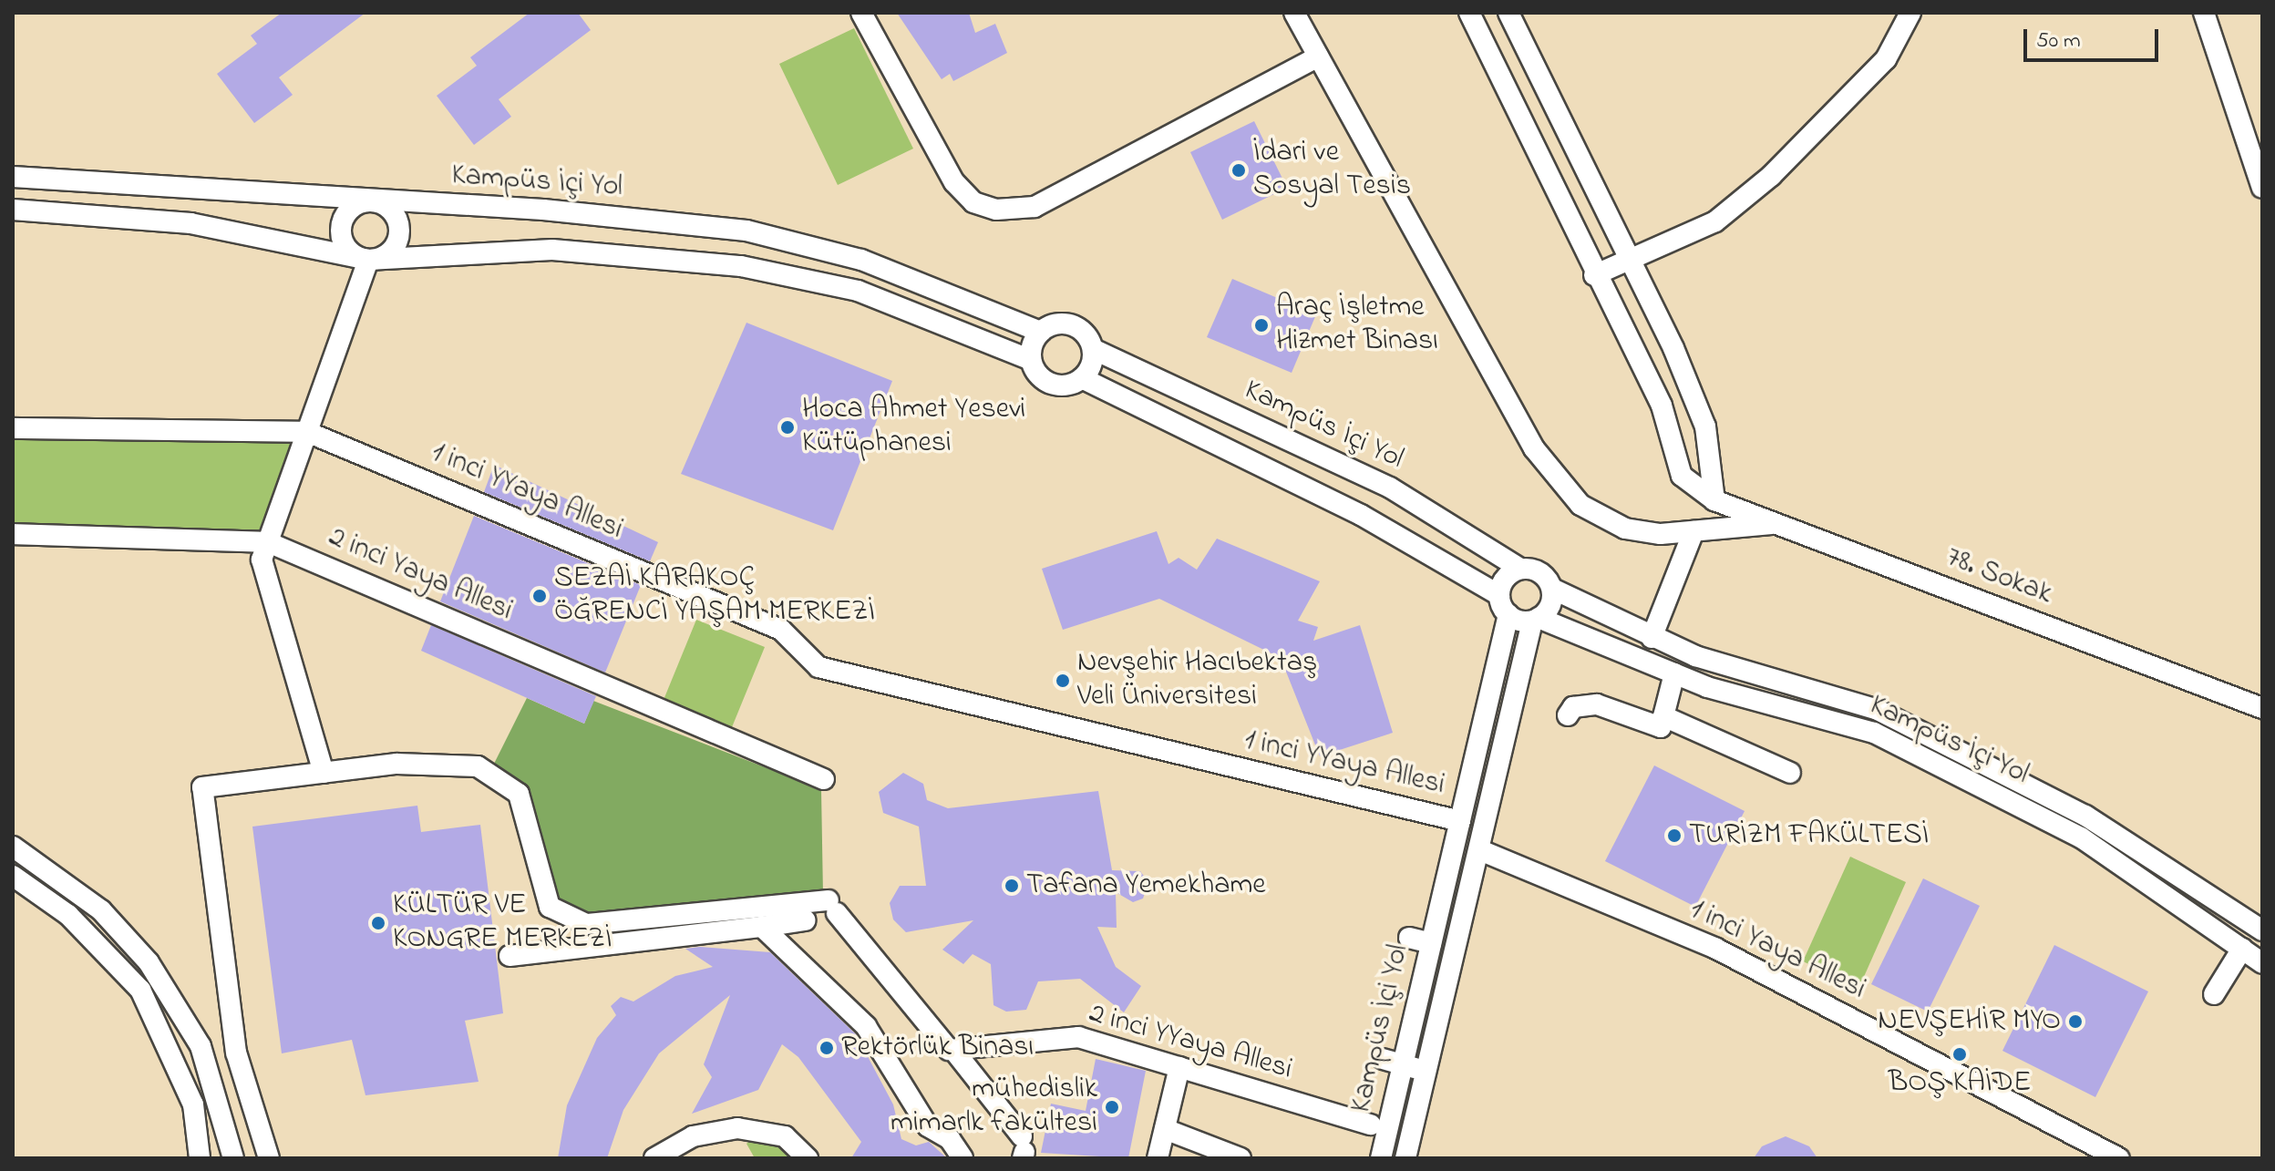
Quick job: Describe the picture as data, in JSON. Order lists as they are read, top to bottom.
{
  "streets": {
    "street": [
      "Kampüs İçi Yol",
      "1 inci YYaya Allesi",
      "2 inci Yaya Allesi",
      "78. Sokak",
      "1 inci Yaya Allesi",
      "2 inci YYaya Allesi"
    ]
  },
  "crossings": [
    ["Kampüs İçi Yol", "1 inci YYaya Allesi"],
    ["Kampüs İçi Yol", "1 inci Yaya Allesi"]
  ],
  "places": [
    "İdari ve Sosyal Tesis",
    "Araç İşletme Hizmet Binası",
    "Hoca Ahmet Yesevi Kütüphanesi",
    "SEZAİ KARAKOÇ ÖĞRENCİ YAŞAM MERKEZİ",
    "Nevşehir Hacıbektaş Veli Üniversitesi",
    "TURİZM FAKÜLTESİ",
    "Tafana Yemekhame",
    "KÜLTÜR VE KONGRE MERKEZİ",
    "NEVŞEHİR MYO",
    "Rektörlük Binası",
    "BOŞ KAİDE",
    "mühedislik mimarlk fakültesi"
  ],
  "scale_bar": "50 m"
}
